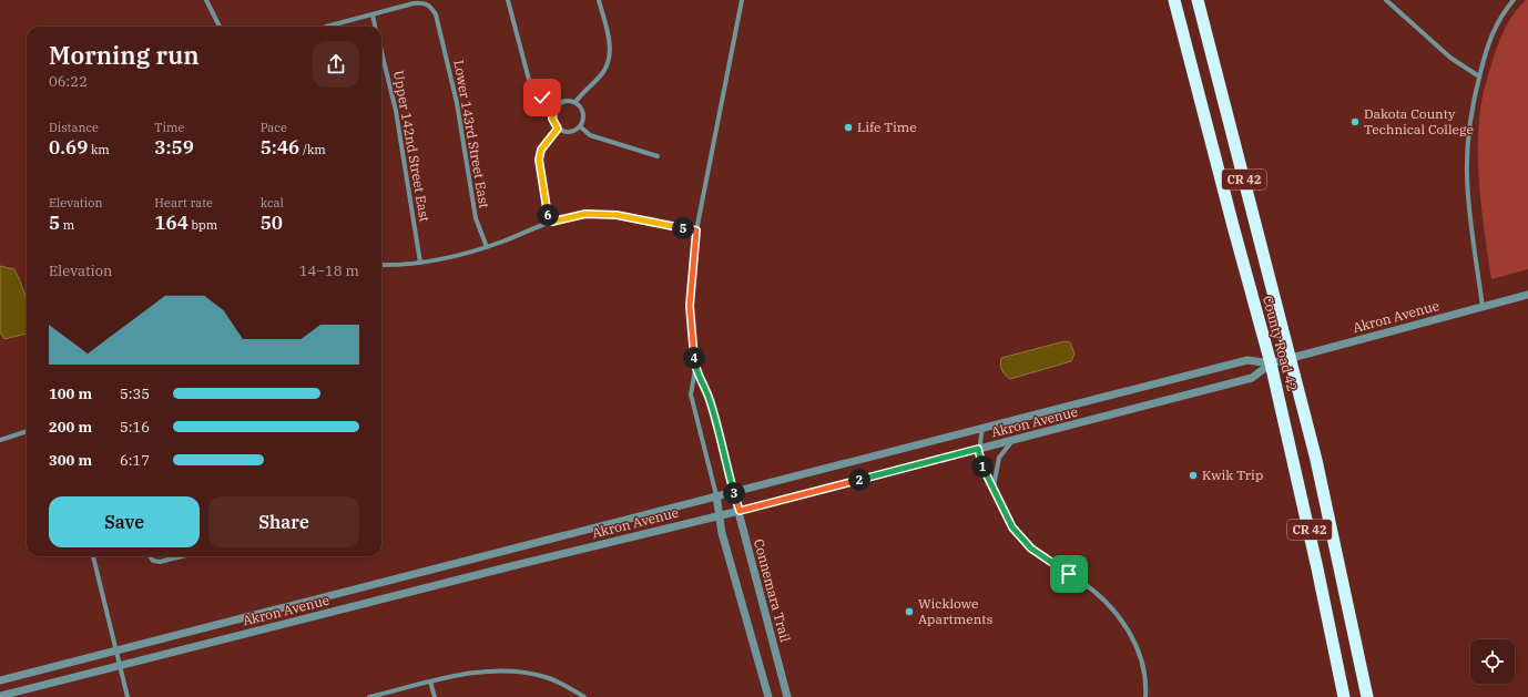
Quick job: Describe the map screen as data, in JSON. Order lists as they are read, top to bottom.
{
  "streets": {
    "highway": ["CR 42", "County Road 42"],
    "street": [
      "Lower 143rd Street East",
      "Upper 142nd Street East",
      "Akron Avenue",
      "Connemara Trail"
    ]
  },
  "crossings": [
    ["Lower 143rd Street East", "Upper 142nd Street East"],
    ["Akron Avenue", "County Road 42"],
    ["Akron Avenue", "Connemara Trail"]
  ],
  "places": [
    "Dakota County Technical College",
    "Life Time",
    "Kwik Trip",
    "Wicklowe Apartments"
  ],
  "page": {
    "heading": ["Morning run", "06:22"],
    "stats": [
      ["Distance", "0.69 km"],
      ["Time", "3:59"],
      ["Pace", "5:46 /km"],
      ["Elevation", "5 m"],
      ["Heart rate", "164 bpm"],
      ["kcal", "50"]
    ],
    "pins": [
      "6",
      "5",
      "4",
      "1",
      "2",
      "3"
    ],
    "chart": ["Elevation", "14–18 m"],
    "list": [
      {
        "name": "100 m",
        "note": "5:35"
      },
      {
        "name": "200 m",
        "note": "5:16"
      },
      {
        "name": "300 m",
        "note": "6:17"
      }
    ],
    "buttons": ["Save", "Share"]
  }
}
